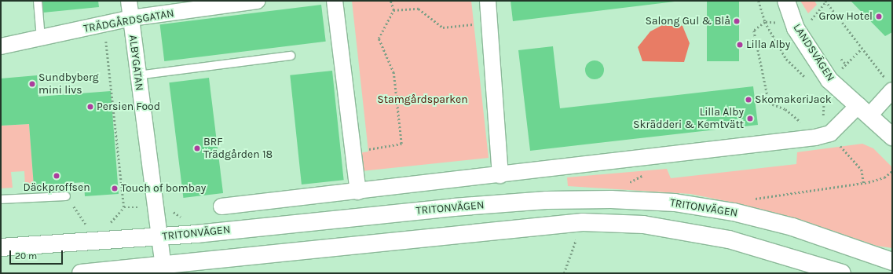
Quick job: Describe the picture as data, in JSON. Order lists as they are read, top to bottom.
{
  "streets": {
    "street": [
      "TRÄDGÅRDSGATAN",
      "LANDSVÄGEN",
      "ALBYGATAN",
      "TRITONVÄGEN"
    ]
  },
  "crossings": [
    ["TRÄDGÅRDSGATAN", "ALBYGATAN"],
    ["ALBYGATAN", "TRITONVÄGEN"]
  ],
  "parks": ["Stamgårdsparken"],
  "places": [
    "Grow Hotel",
    "Salong Gul & Blå",
    "Lilla Alby",
    "Sundbyberg mini livs",
    "SkomakeriJack",
    "Persien Food",
    "Lilla Alby Skrädderi & Kemtvätt",
    "BRF Trädgården 18",
    "Däckproffsen",
    "Touch of bombay"
  ],
  "scale_bar": "20 m"
}
